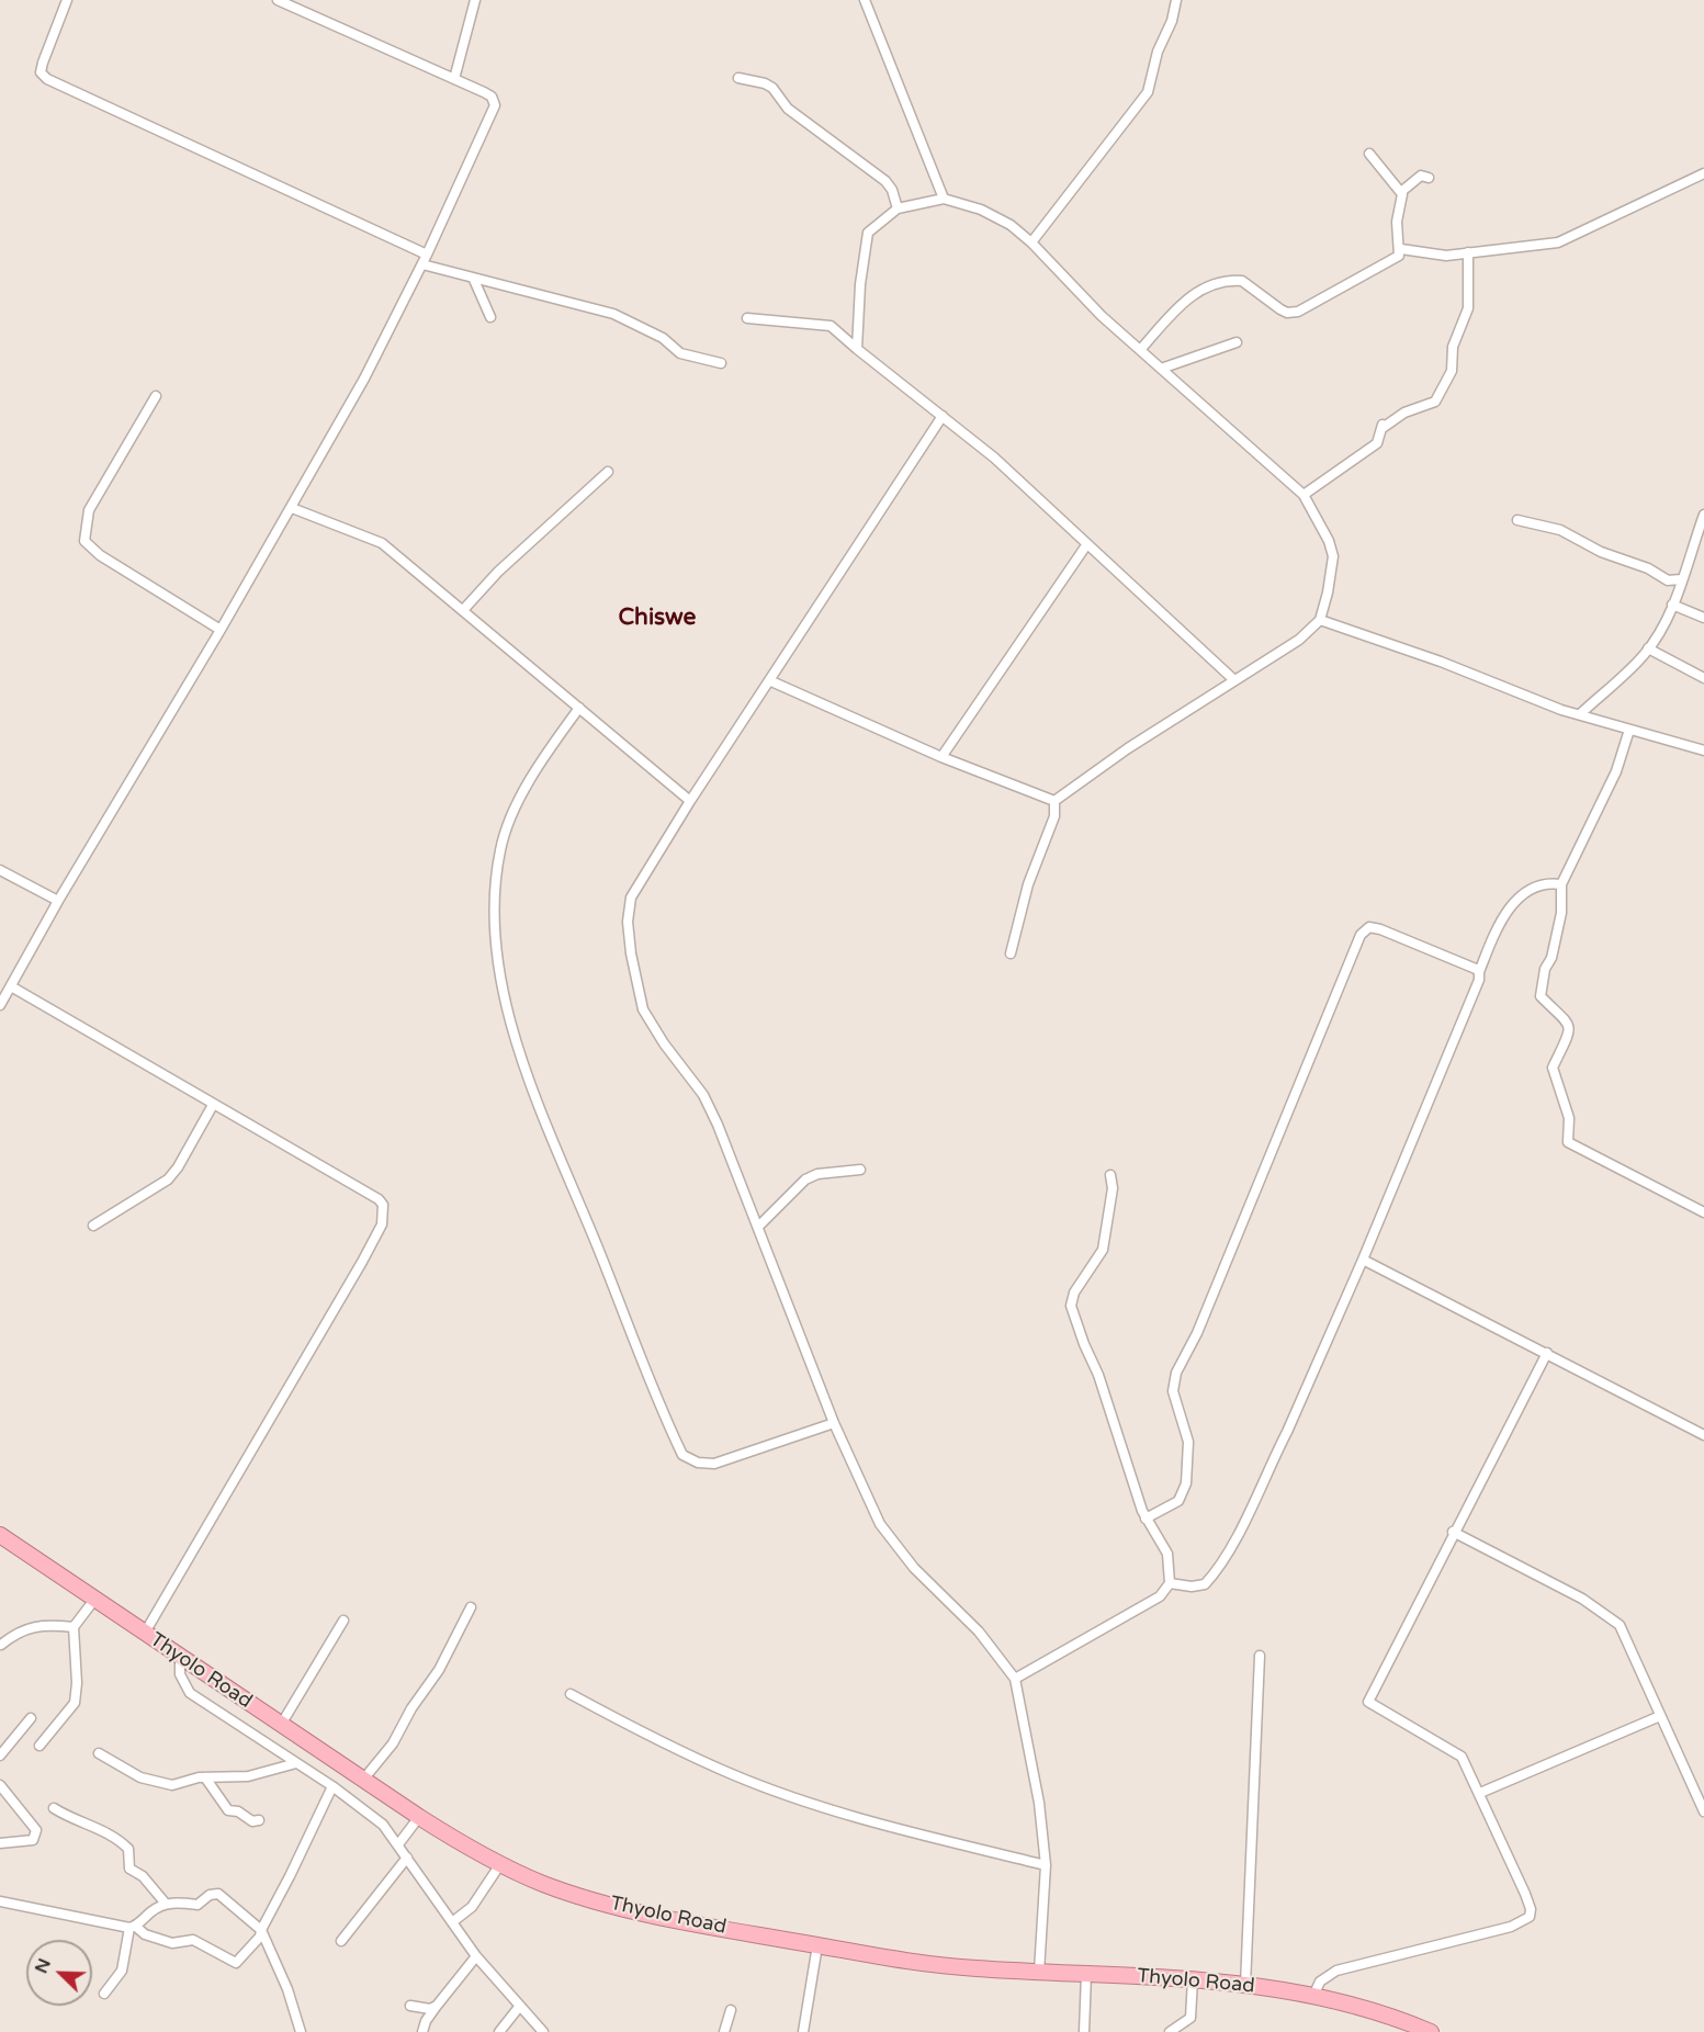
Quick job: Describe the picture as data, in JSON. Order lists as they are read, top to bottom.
{
  "streets": {
    "highway": ["Thyolo Road"]
  },
  "districts": ["Chiswe"],
  "north": "top left"
}
